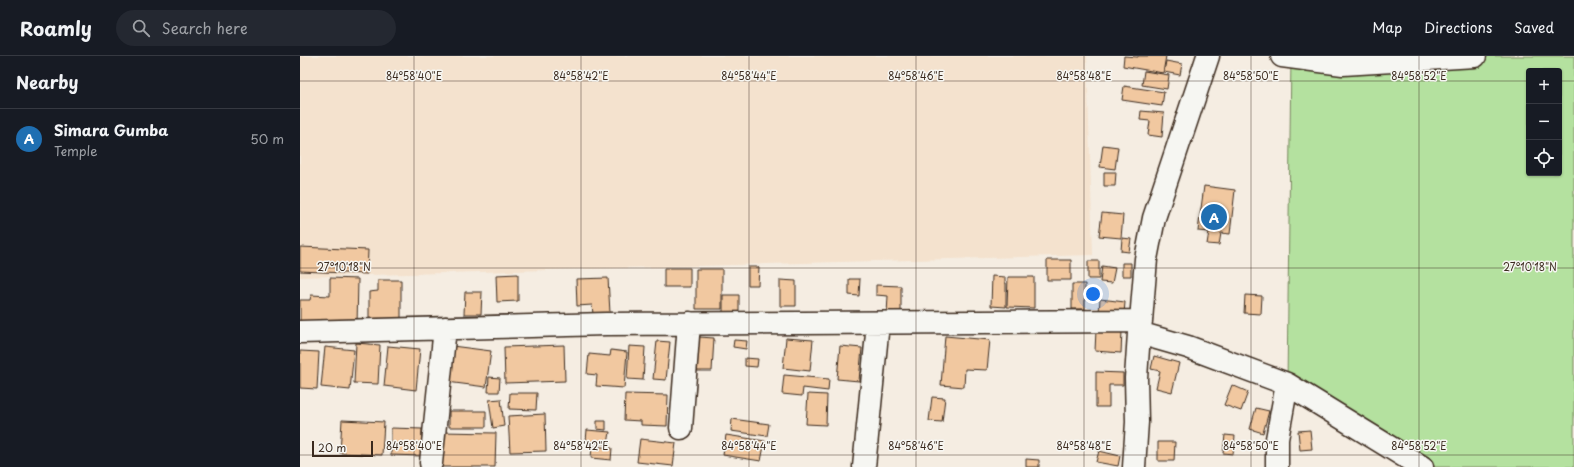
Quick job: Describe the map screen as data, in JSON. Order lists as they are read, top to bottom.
{
  "scale_bar": "20 m",
  "page": {
    "header": "Roamly",
    "search": "Search here",
    "nav": ["Map", "Directions", "Saved"],
    "heading": "Nearby",
    "map_buttons": ["+", "−"],
    "list": [
      {
        "mark": "A",
        "name": "Simara Gumba",
        "note": "Temple",
        "value": "50 m"
      }
    ],
    "pins": "A",
    "scale": "20 m"
  },
  "coordinates": [
    "84°58'40\"E",
    "84°58'42\"E",
    "84°58'44\"E",
    "84°58'46\"E",
    "84°58'48\"E",
    "84°58'50\"E",
    "84°58'52\"E",
    "27°10'18\"N"
  ]
}
